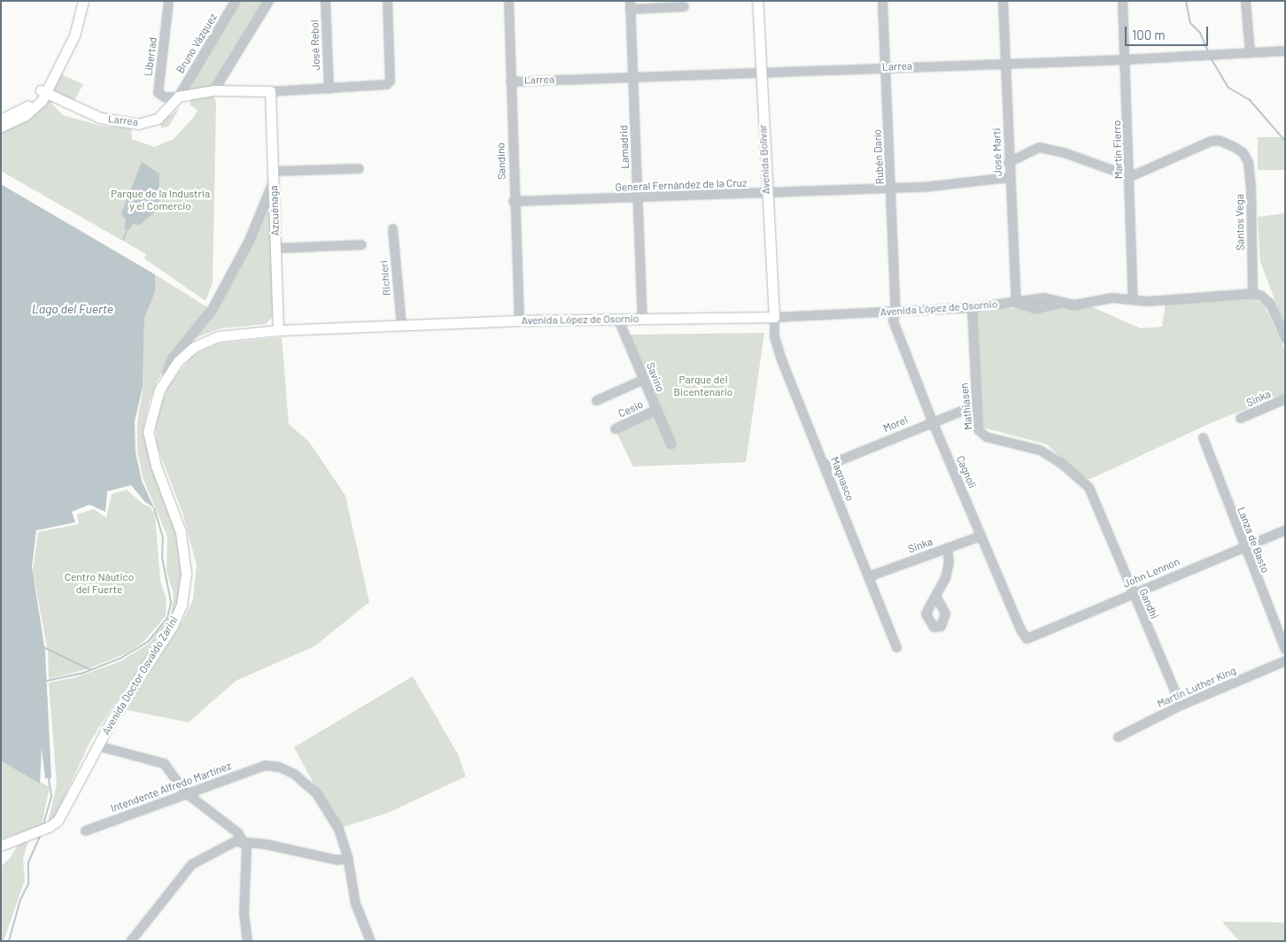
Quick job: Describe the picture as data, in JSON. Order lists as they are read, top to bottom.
{
  "streets": {
    "main road": [
      "Larrea",
      "Avenida Bolívar",
      "Azcuénaga",
      "Avenida López de Osornio",
      "Avenida Doctor Osvaldo Zarini"
    ],
    "street": [
      "Bruno Vázquez",
      "José Rebol",
      "Libertad",
      "Lamadrid",
      "Martín Fierro",
      "José Martí",
      "Rubén Darío",
      "Sandino",
      "General Fernández de la Cruz",
      "Santos Vega",
      "Richieri",
      "Savino",
      "Sinka",
      "Mathiasen",
      "Cesio",
      "Morel",
      "Cagnoli",
      "Magnasco",
      "Lanza de Basto",
      "John Lennon",
      "Gandhi",
      "Martin Luther King",
      "Intendente Alfredo Martínez"
    ]
  },
  "crossings": [
    ["Bruno Vázquez", "Libertad"],
    ["Bruno Vázquez", "Larrea"],
    ["Libertad", "Larrea"],
    ["Larrea", "Lamadrid"],
    ["Larrea", "Martín Fierro"],
    ["Larrea", "José Martí"],
    ["Larrea", "Rubén Darío"],
    ["Larrea", "Avenida Bolívar"],
    ["Larrea", "Sandino"],
    ["Lamadrid", "General Fernández de la Cruz"],
    ["Lamadrid", "Avenida López de Osornio"],
    ["Martín Fierro", "Santos Vega"],
    ["Martín Fierro", "Avenida López de Osornio"],
    ["José Martí", "General Fernández de la Cruz"],
    ["José Martí", "Avenida López de Osornio"],
    ["Rubén Darío", "General Fernández de la Cruz"],
    ["Rubén Darío", "Avenida López de Osornio"],
    ["Rubén Darío", "Cagnoli"],
    ["Avenida Bolívar", "General Fernández de la Cruz"],
    ["Avenida Bolívar", "Avenida López de Osornio"],
    ["Avenida Bolívar", "Magnasco"],
    ["Sandino", "General Fernández de la Cruz"],
    ["Sandino", "Avenida López de Osornio"],
    ["Azcuénaga", "Avenida López de Osornio"],
    ["Azcuénaga", "Avenida Doctor Osvaldo Zarini"],
    ["Santos Vega", "Avenida López de Osornio"],
    ["Richieri", "Avenida López de Osornio"],
    ["Avenida López de Osornio", "Savino"],
    ["Avenida López de Osornio", "Mathiasen"],
    ["Avenida López de Osornio", "Cagnoli"],
    ["Avenida López de Osornio", "Magnasco"],
    ["Avenida López de Osornio", "Avenida Doctor Osvaldo Zarini"],
    ["Savino", "Cesio"],
    ["Sinka", "Cagnoli"],
    ["Sinka", "Magnasco"],
    ["Mathiasen", "Morel"],
    ["Mathiasen", "Gandhi"],
    ["Morel", "Cagnoli"],
    ["Morel", "Magnasco"],
    ["Cagnoli", "John Lennon"],
    ["Lanza de Basto", "John Lennon"],
    ["John Lennon", "Gandhi"],
    ["Gandhi", "Martin Luther King"]
  ],
  "water": ["Lago del Fuerte"],
  "parks": ["Parque de la Industria y el Comercio", "Parque del Bicentenario", "Centro Náutico del Fuerte"],
  "scale_bar": "100 m"
}
